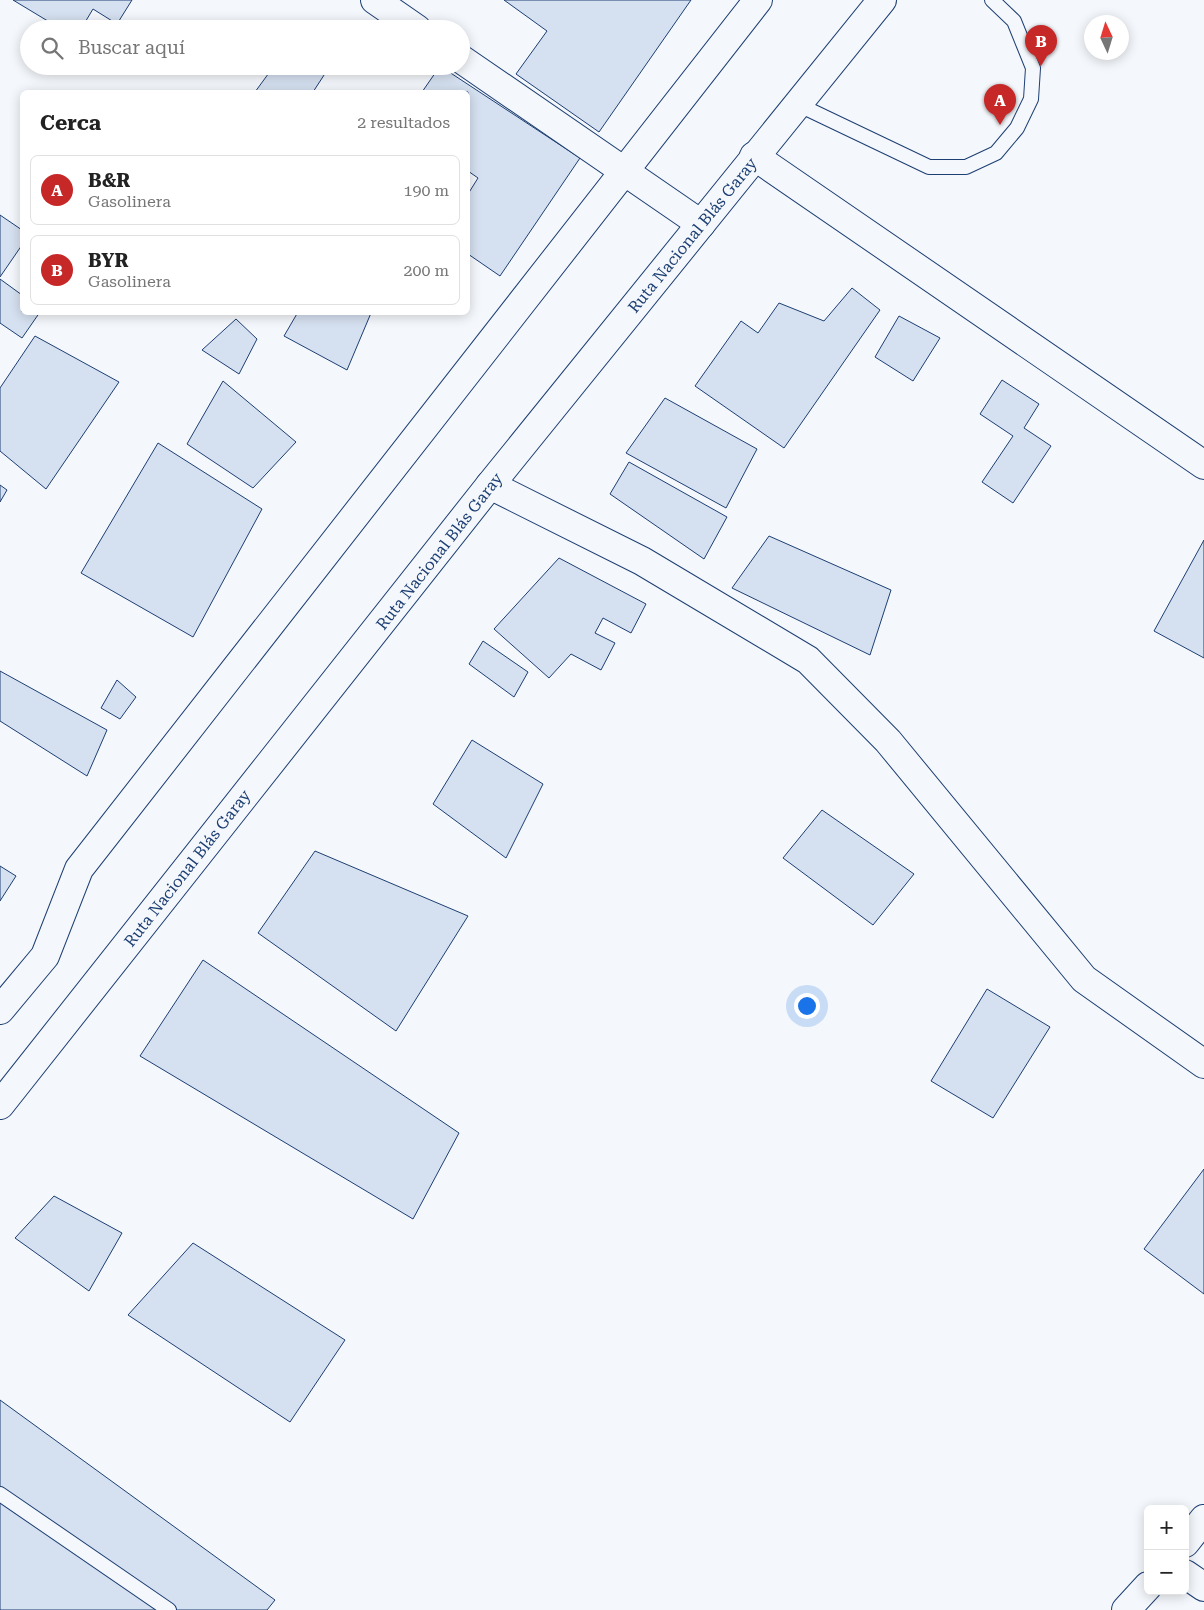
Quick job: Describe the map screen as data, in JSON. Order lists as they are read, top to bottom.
{
  "streets": {
    "main road": ["Ruta Nacional Blás Garay"]
  },
  "north": "top",
  "page": {
    "search": "Buscar aquí",
    "pins": ["B", "A"],
    "heading": ["Cerca", "2 resultados"],
    "list": [
      {
        "mark": "A",
        "name": "B&R",
        "note": "Gasolinera",
        "value": "190 m"
      },
      {
        "mark": "B",
        "name": "BYR",
        "note": "Gasolinera",
        "value": "200 m"
      }
    ],
    "map_buttons": ["+", "−"]
  }
}
